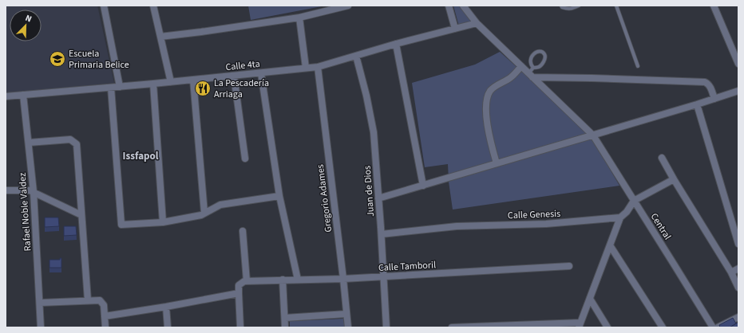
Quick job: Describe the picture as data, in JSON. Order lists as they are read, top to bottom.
{
  "streets": {
    "street": [
      "Calle 4ta",
      "Juan de Dios",
      "Gregorio Adames",
      "Rafael Noble Valdez",
      "Calle Genesis",
      "Central",
      "Calle Tamboril"
    ]
  },
  "crossings": [
    ["Calle 4ta", "Juan de Dios"],
    ["Calle 4ta", "Gregorio Adames"],
    ["Calle 4ta", "Rafael Noble Valdez"],
    ["Calle 4ta", "Central"],
    ["Juan de Dios", "Calle Genesis"],
    ["Juan de Dios", "Calle Tamboril"],
    ["Gregorio Adames", "Calle Tamboril"]
  ],
  "districts": ["Issfapol"],
  "places": {
    "school or university": ["Escuela Primaria Belice"],
    "restaurant": ["La Pescadería Arriaga"]
  },
  "north": "top right"
}
